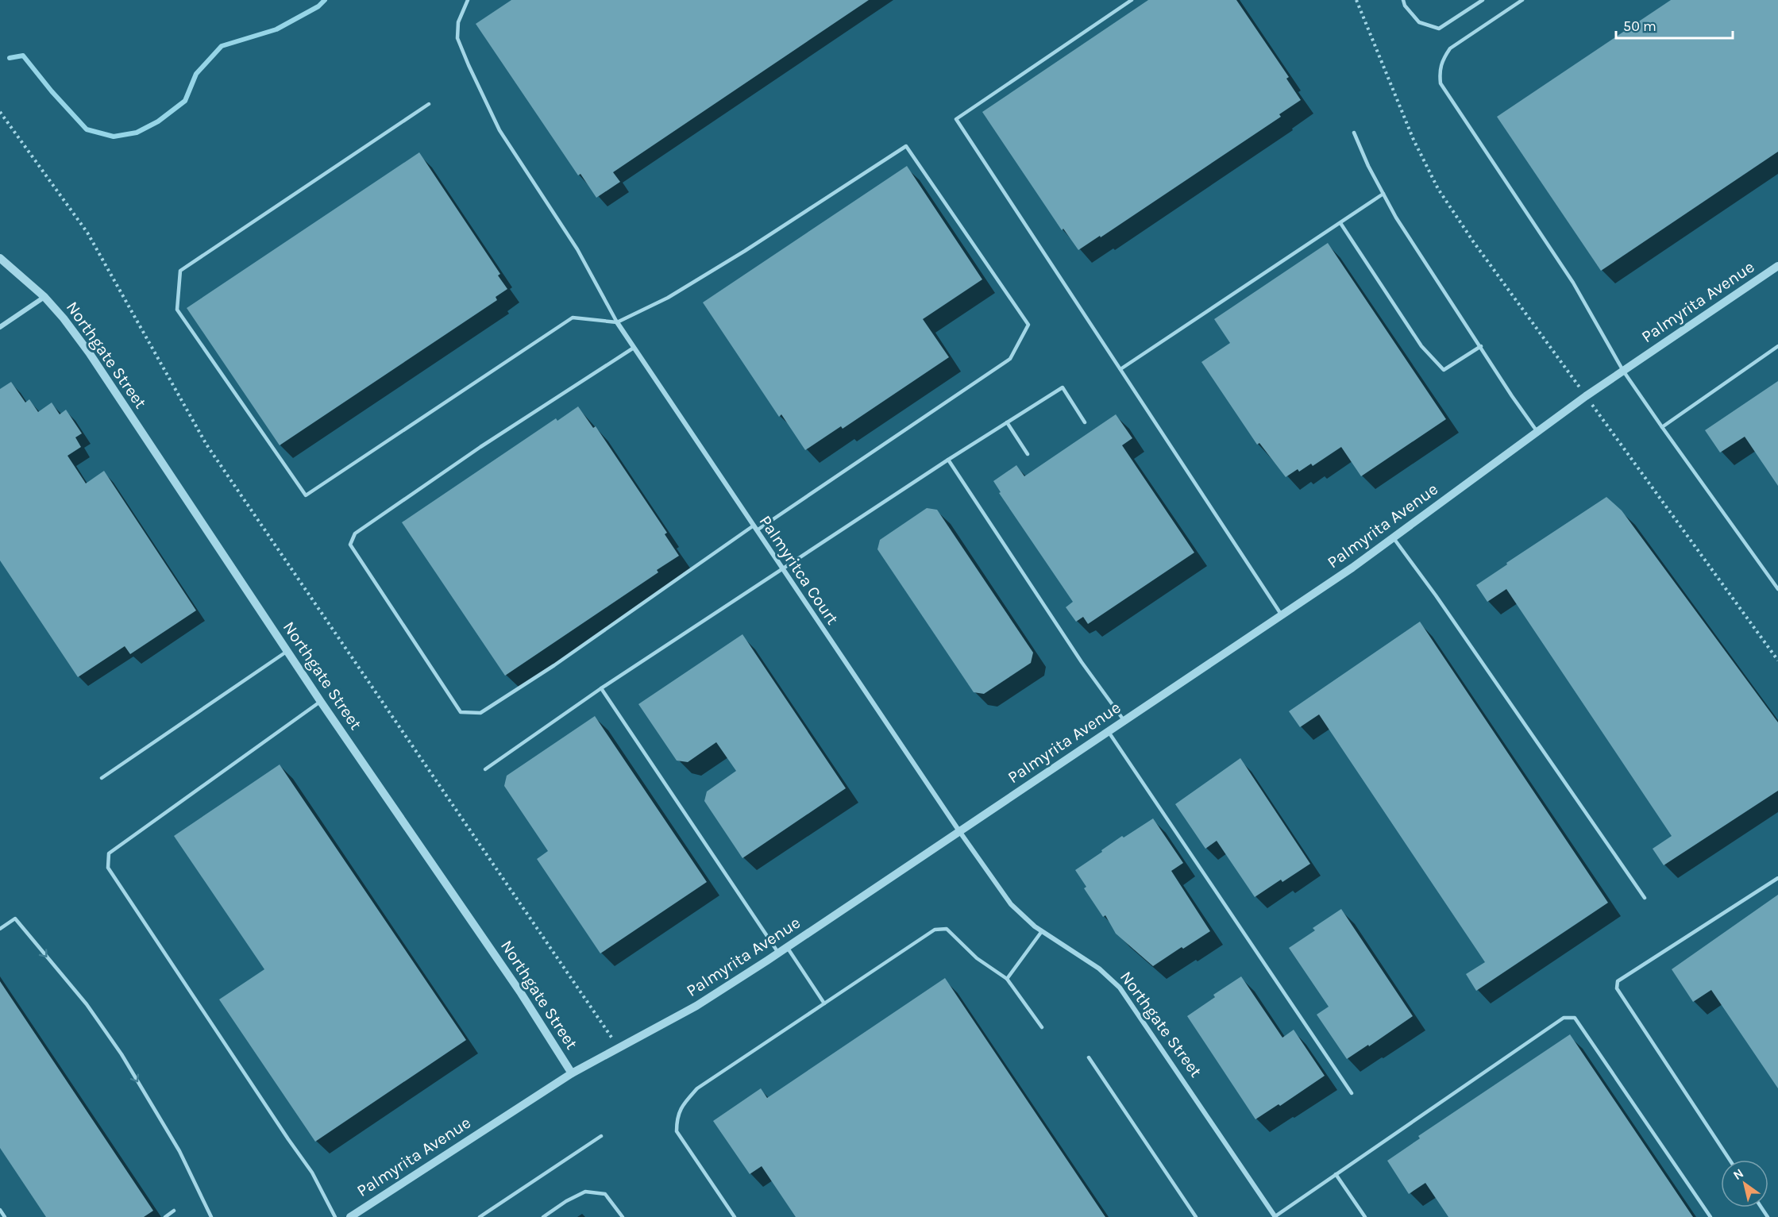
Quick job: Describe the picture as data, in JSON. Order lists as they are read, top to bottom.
{
  "streets": {
    "street": ["Palmyrita Avenue", "Northgate Street", "Palmyritca Court"]
  },
  "crossings": [
    ["Palmyrita Avenue", "Northgate Street"],
    ["Palmyrita Avenue", "Palmyritca Court"],
    ["Northgate Street", "Palmyritca Court"]
  ],
  "scale_bar": "50 m",
  "north": "top left"
}
